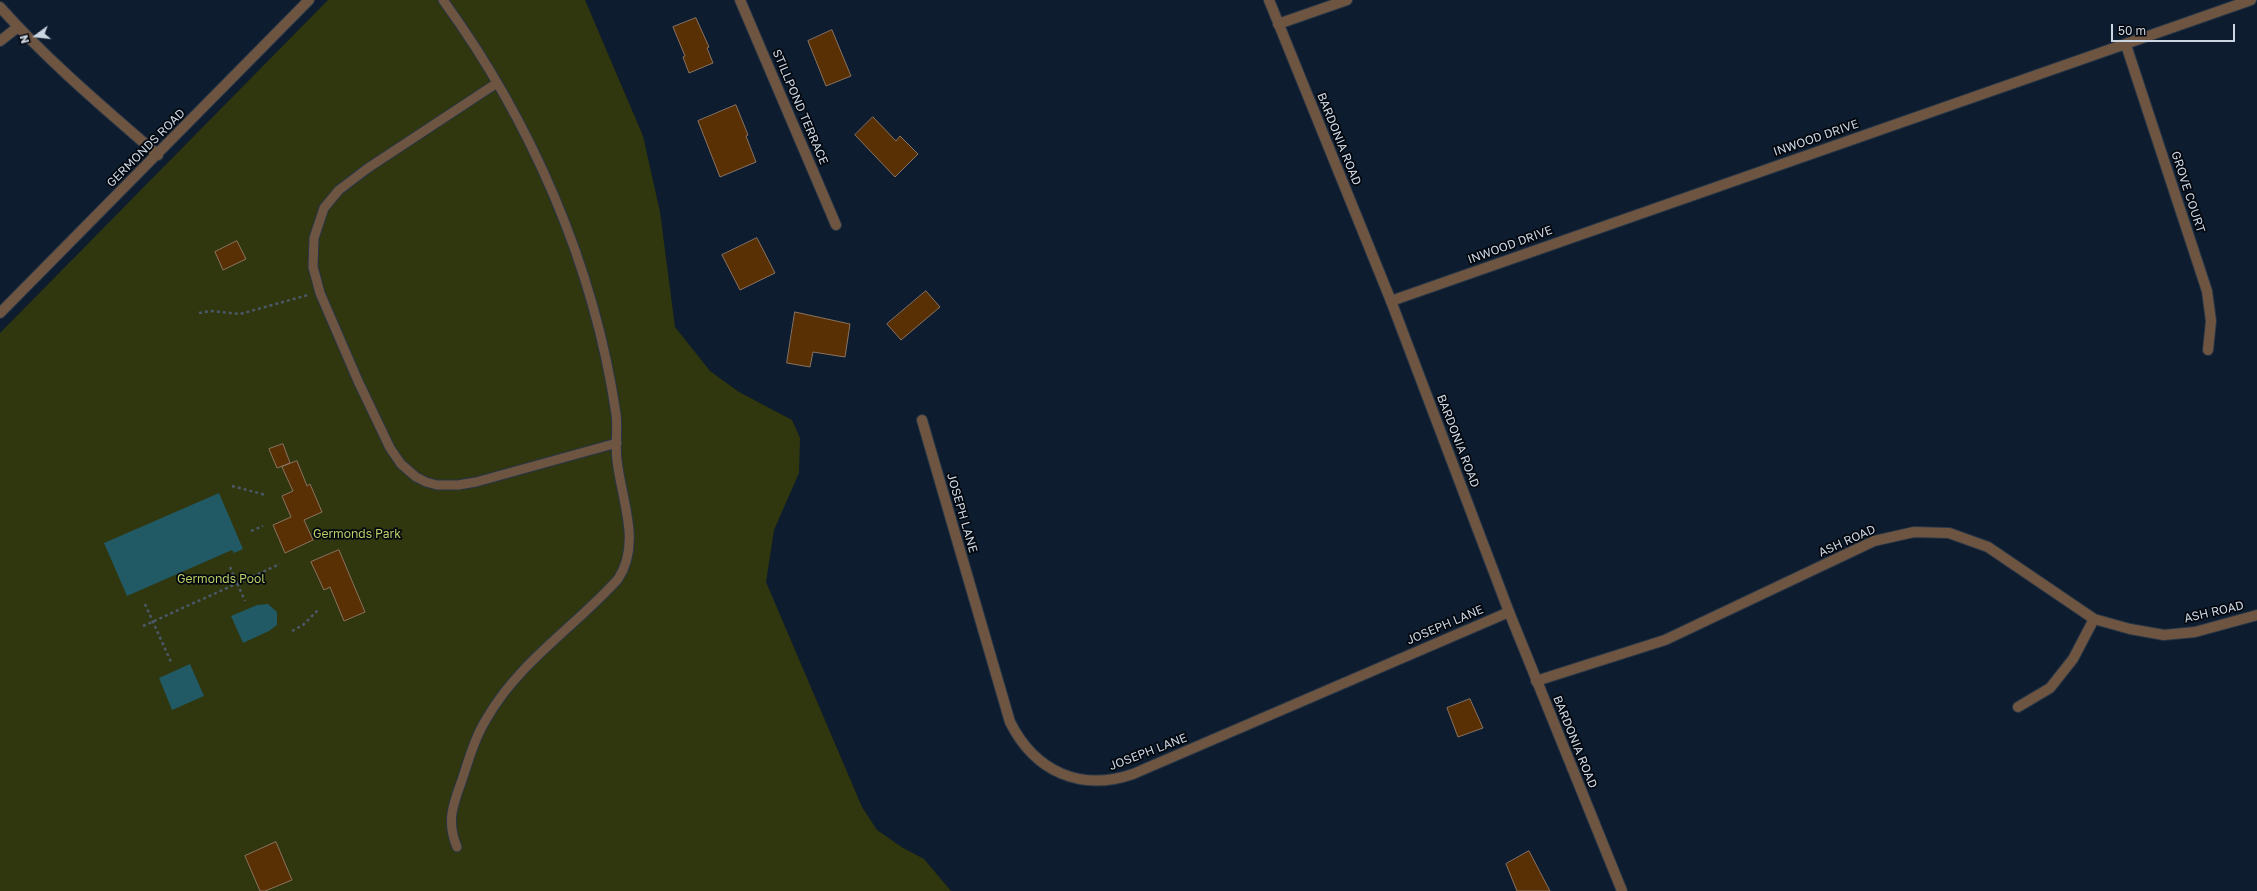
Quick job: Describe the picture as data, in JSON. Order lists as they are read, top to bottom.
{
  "streets": {
    "street": [
      "STILLPOND TERRACE",
      "INWOOD DRIVE",
      "BARDONIA ROAD",
      "GERMONDS ROAD",
      "GROVE COURT",
      "JOSEPH LANE",
      "ASH ROAD"
    ]
  },
  "crossings": [
    ["INWOOD DRIVE", "BARDONIA ROAD"],
    ["INWOOD DRIVE", "GROVE COURT"],
    ["BARDONIA ROAD", "JOSEPH LANE"],
    ["BARDONIA ROAD", "ASH ROAD"]
  ],
  "parks": ["Germonds Park", "Germonds Pool"],
  "scale_bar": "50 m",
  "north": "left"
}
